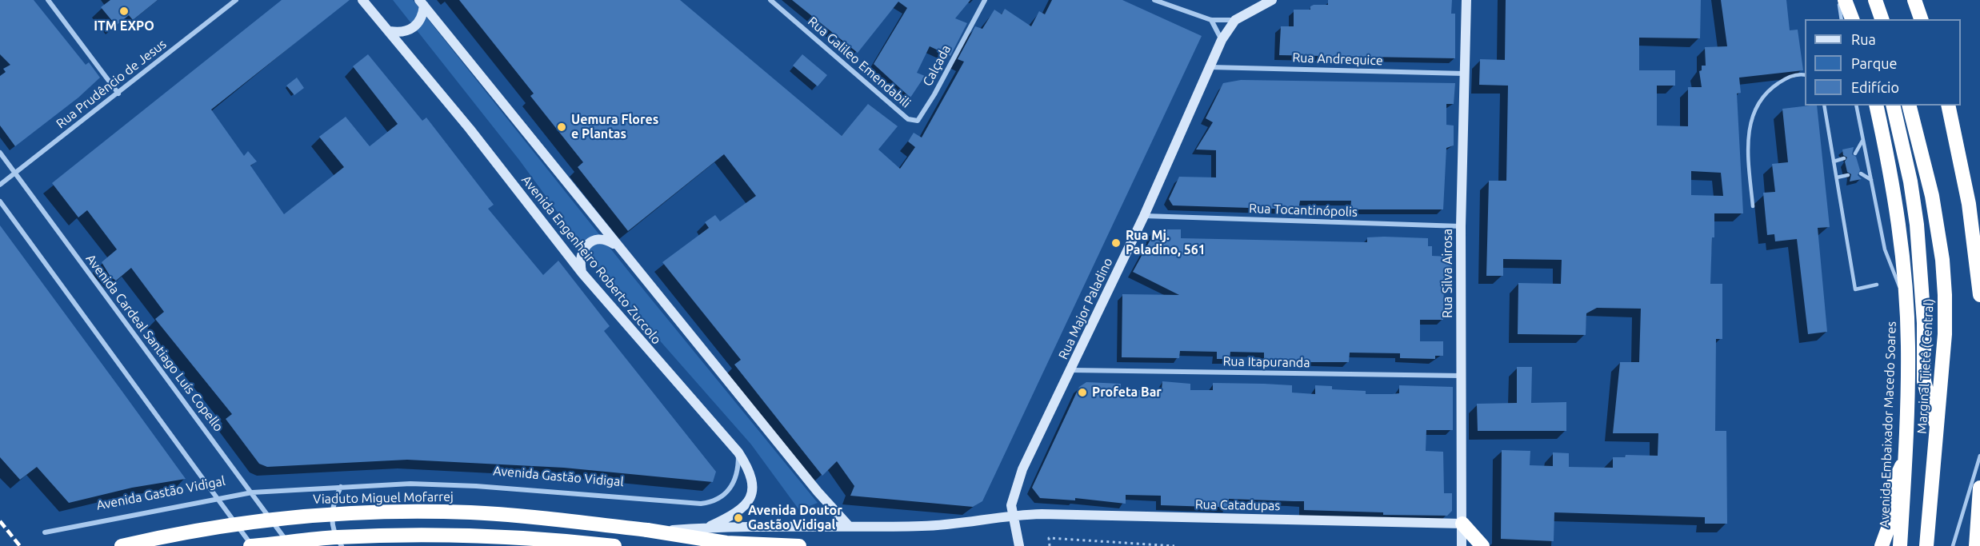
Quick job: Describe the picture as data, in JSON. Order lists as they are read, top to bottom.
{
  "streets": {
    "highway": ["Marginal Tietê (Central)", "Avenida Embaixador Macedo Soares", "Viaduto Miguel Mofarrej"],
    "street": [
      "Rua Andrequice",
      "Rua Galileo Emendabili",
      "Rua Prudêncio de Jesus",
      "Rua Tocantinópolis",
      "Avenida Engenheiro Roberto Zuccolo",
      "Rua Silva Airosa",
      "Rua Major Paladino",
      "Avenida Cardeal Santiago Luís Copello",
      "Rua Itapuranda",
      "Avenida Gastão Vidigal",
      "Rua Catadupas"
    ]
  },
  "crossings": [
    ["Rua Andrequice", "Rua Silva Airosa"],
    ["Rua Andrequice", "Rua Major Paladino"],
    ["Rua Prudêncio de Jesus", "Avenida Cardeal Santiago Luís Copello"],
    ["Rua Tocantinópolis", "Rua Silva Airosa"],
    ["Rua Tocantinópolis", "Rua Major Paladino"],
    ["Avenida Engenheiro Roberto Zuccolo", "Avenida Gastão Vidigal"],
    ["Rua Silva Airosa", "Rua Itapuranda"],
    ["Rua Silva Airosa", "Rua Catadupas"],
    ["Rua Major Paladino", "Rua Itapuranda"],
    ["Rua Major Paladino", "Rua Catadupas"],
    ["Avenida Cardeal Santiago Luís Copello", "Avenida Gastão Vidigal"]
  ],
  "places": [
    "ITM EXPO",
    "Uemura Flores e Plantas",
    "Rua Mj. Paladino, 561",
    "Profeta Bar",
    "Avenida Doutor Gastão Vidigal"
  ],
  "legend": ["Rua", "Parque", "Edifício"]
}
